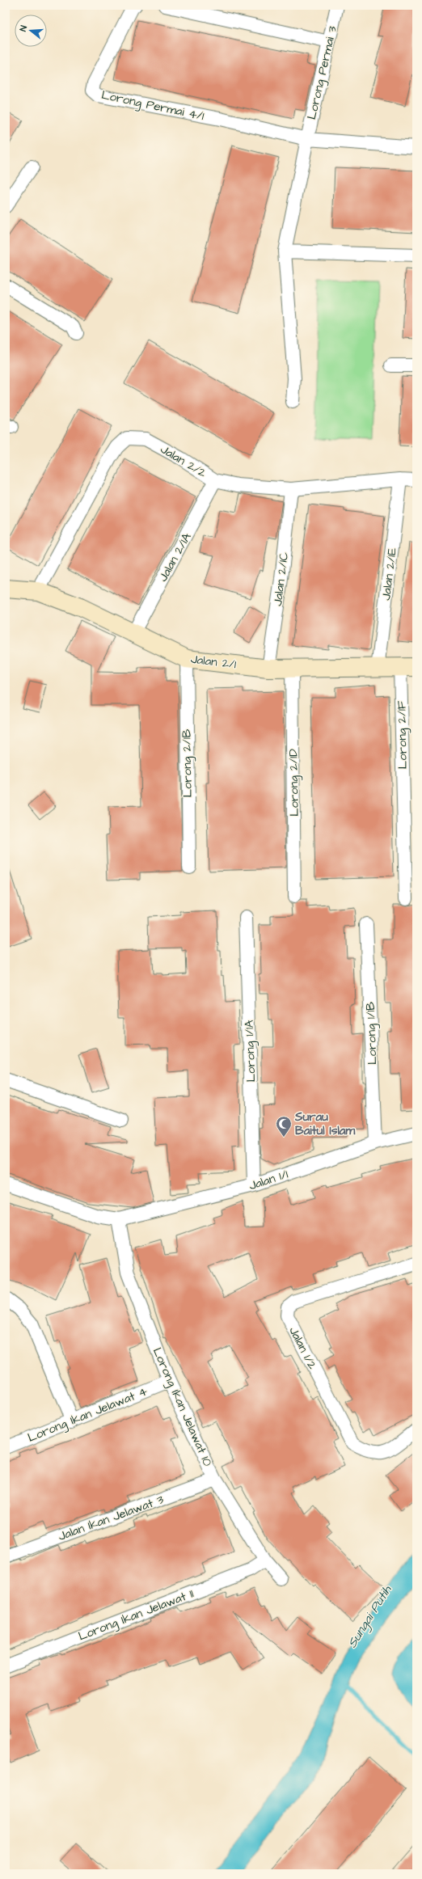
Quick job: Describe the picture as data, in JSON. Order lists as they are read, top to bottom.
{
  "streets": {
    "street": [
      "Lorong Permai 3",
      "Lorong Permai 4/1",
      "Jalan 2/2",
      "Jalan 2/1A",
      "Jalan 2/1E",
      "Jalan 2/1C",
      "Jalan 2/1",
      "Lorong 2/1F",
      "Lorong 2/1B",
      "Lorong 2/1D",
      "Lorong 1/1B",
      "Lorong 1/1A",
      "Jalan 1/1",
      "Jalan 1/2",
      "Lorong Ikan Jelawat 10",
      "Lorong Ikan Jelawat 4",
      "Jalan Ikan Jelawat 3",
      "Lorong Ikan Jelawat 11"
    ]
  },
  "crossings": [
    ["Lorong Permai 3", "Lorong Permai 4/1"],
    ["Jalan 2/2", "Jalan 2/1A"],
    ["Jalan 2/2", "Jalan 2/1E"],
    ["Jalan 2/2", "Jalan 2/1C"],
    ["Jalan 2/2", "Jalan 2/1"],
    ["Jalan 2/1A", "Jalan 2/1"],
    ["Jalan 2/1E", "Jalan 2/1"],
    ["Jalan 2/1C", "Jalan 2/1"],
    ["Jalan 2/1", "Lorong 2/1F"],
    ["Jalan 2/1", "Lorong 2/1B"],
    ["Jalan 2/1", "Lorong 2/1D"],
    ["Lorong 1/1B", "Jalan 1/1"],
    ["Lorong 1/1A", "Jalan 1/1"],
    ["Jalan 1/1", "Lorong Ikan Jelawat 10"],
    ["Lorong Ikan Jelawat 10", "Lorong Ikan Jelawat 4"],
    ["Lorong Ikan Jelawat 10", "Jalan Ikan Jelawat 3"],
    ["Lorong Ikan Jelawat 10", "Lorong Ikan Jelawat 11"]
  ],
  "water": ["Sungai Putih"],
  "places": {
    "mosque": ["Surau Baitul Islam"]
  },
  "north": "left"
}
